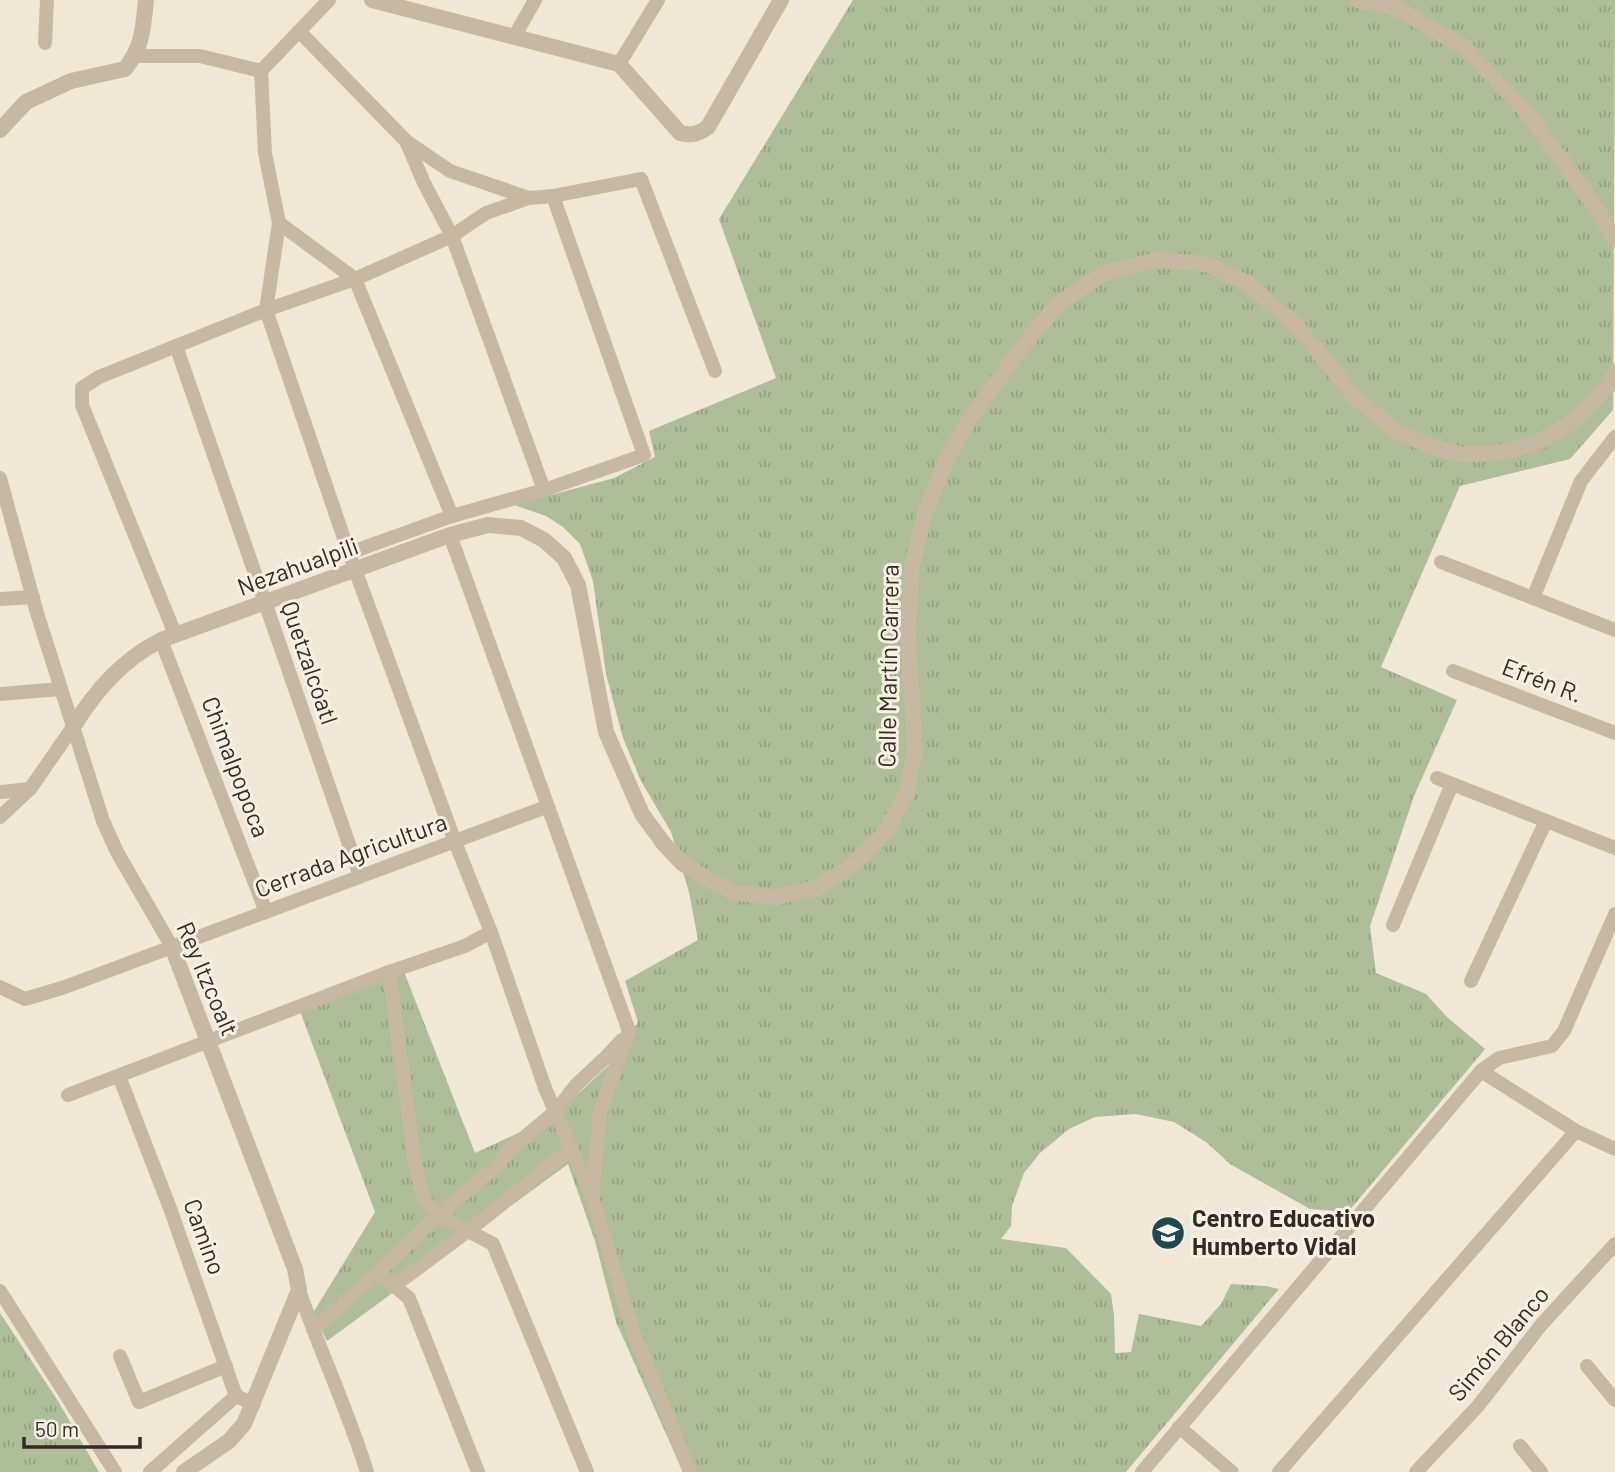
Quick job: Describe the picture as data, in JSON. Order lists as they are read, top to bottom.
{
  "streets": {
    "street": [
      "Nezahualpili",
      "Quetzalcóatl",
      "Calle Martín Carrera",
      "Efrén R.",
      "Chimalpopoca",
      "Cerrada Agricultura",
      "Rey Itzcoalt",
      "Camino",
      "Simón Blanco"
    ]
  },
  "crossings": [
    ["Nezahualpili", "Quetzalcóatl"],
    ["Nezahualpili", "Calle Martín Carrera"],
    ["Nezahualpili", "Chimalpopoca"],
    ["Nezahualpili", "Rey Itzcoalt"],
    ["Quetzalcóatl", "Chimalpopoca"],
    ["Quetzalcóatl", "Cerrada Agricultura"],
    ["Chimalpopoca", "Cerrada Agricultura"],
    ["Cerrada Agricultura", "Rey Itzcoalt"]
  ],
  "places": {
    "school or university": ["Centro Educativo Humberto Vidal"]
  },
  "scale_bar": "50 m"
}
